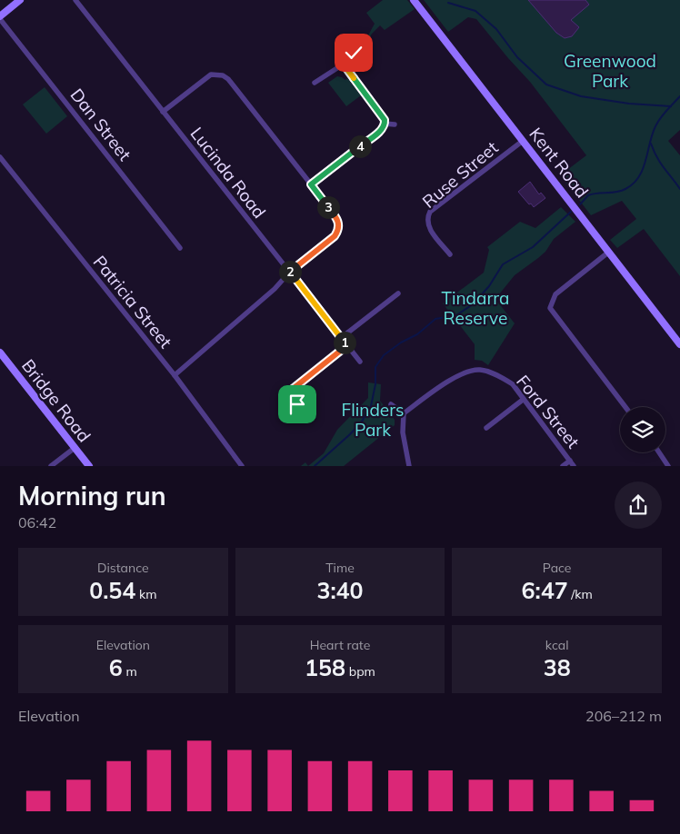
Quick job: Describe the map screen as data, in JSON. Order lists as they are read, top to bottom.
{
  "streets": {
    "street": [
      "Dan Street",
      "Kent Road",
      "Lucinda Road",
      "Ruse Street",
      "Patricia Street",
      "Bridge Road",
      "Ford Street"
    ]
  },
  "crossings": [
    ["Kent Road", "Ruse Street"]
  ],
  "parks": ["Greenwood Park", "Tindarra Reserve", "Flinders Park"],
  "page": {
    "pins": [
      "4",
      "3",
      "2",
      "1"
    ],
    "heading": ["Morning run", "06:42"],
    "stats": [
      ["Distance", "0.54 km"],
      ["Time", "3:40"],
      ["Pace", "6:47 /km"],
      ["Elevation", "6 m"],
      ["Heart rate", "158 bpm"],
      ["kcal", "38"]
    ],
    "chart": ["Elevation", "206–212 m"]
  }
}
